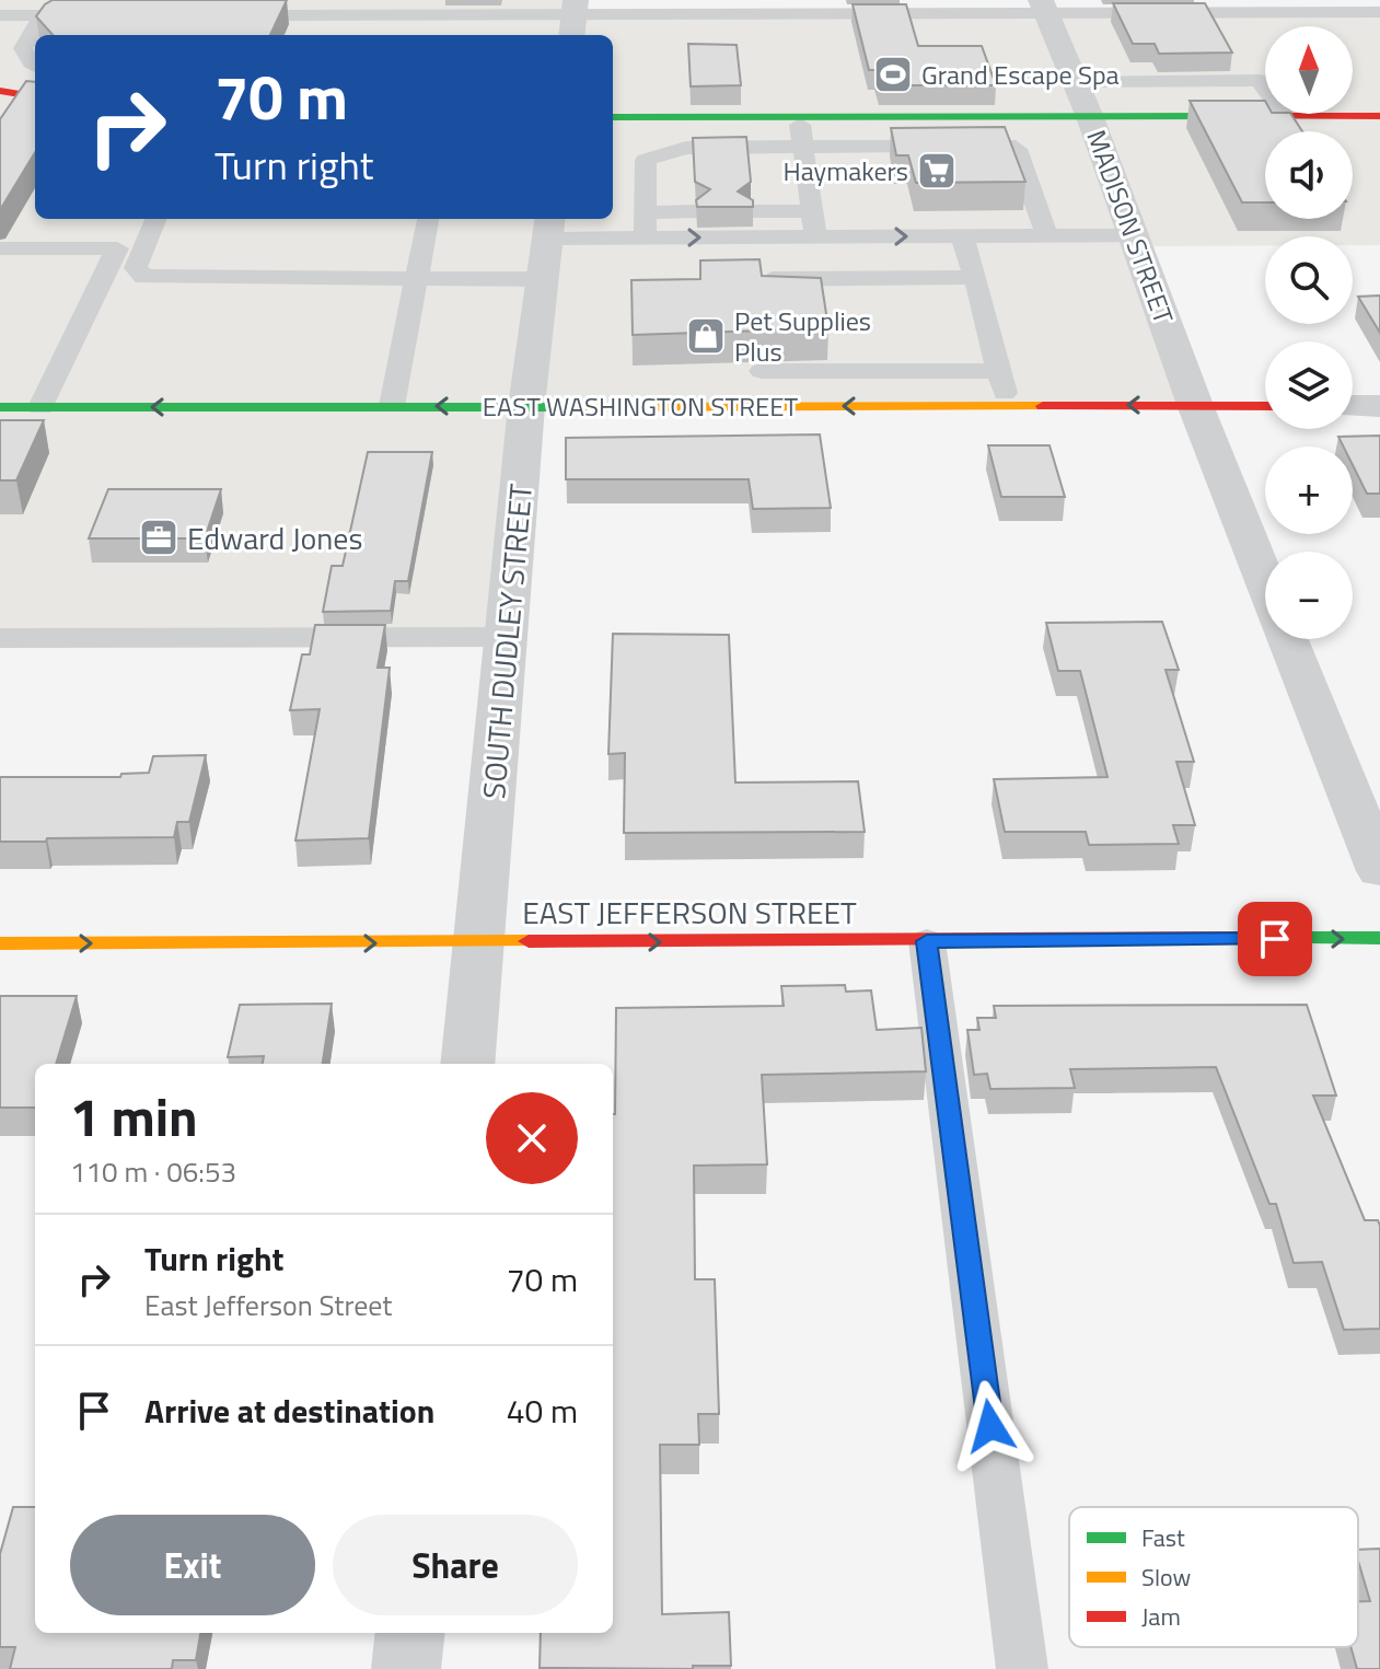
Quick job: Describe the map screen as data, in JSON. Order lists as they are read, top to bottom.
{
  "streets": {
    "main road": ["EAST WASHINGTON STREET", "EAST JEFFERSON STREET"],
    "street": ["MADISON STREET", "SOUTH DUDLEY STREET"]
  },
  "crossings": [
    ["MADISON STREET", "EAST WASHINGTON STREET"],
    ["EAST WASHINGTON STREET", "SOUTH DUDLEY STREET"],
    ["SOUTH DUDLEY STREET", "EAST JEFFERSON STREET"]
  ],
  "one_way": ["EAST WASHINGTON STREET", "EAST JEFFERSON STREET"],
  "places": {
    "sports": ["Grand Escape Spa"],
    "supermarket": ["Haymakers"],
    "shop": ["Pet Supplies Plus"],
    "office": ["Edward Jones"]
  },
  "legend": ["Fast", "Slow", "Jam"],
  "north": "top",
  "page": {
    "map_buttons": ["+", "−"],
    "turn": ["70 m", "Turn right"],
    "heading": ["1 min", "110 m · 06:53"],
    "list": [
      {
        "name": "Turn right",
        "note": "East Jefferson Street",
        "value": "70 m"
      },
      {
        "name": "Arrive at destination",
        "value": "40 m"
      }
    ],
    "buttons": ["Exit", "Share"]
  }
}
